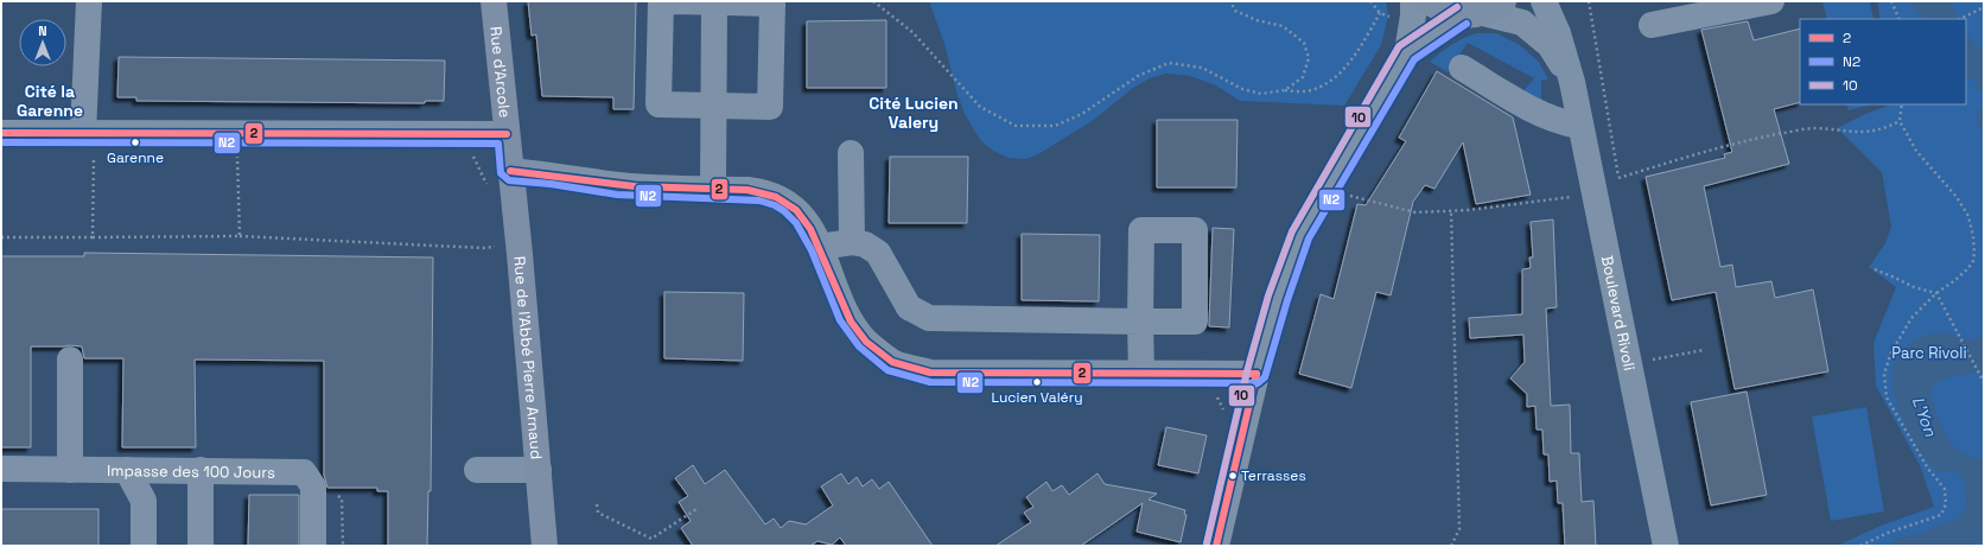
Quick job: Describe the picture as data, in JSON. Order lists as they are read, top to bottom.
{
  "streets": {
    "main road": ["Rue d'Arcole", "Rue de l'Abbé Pierre Arnaud"],
    "street": ["Boulevard Rivoli", "Impasse des 100 Jours"]
  },
  "crossings": [
    ["Rue d'Arcole", "Rue de l'Abbé Pierre Arnaud"]
  ],
  "districts": ["Cité la Garenne", "Cité Lucien Valery"],
  "water": ["L'Yon"],
  "parks": ["Parc Rivoli"],
  "places": ["Garenne", "Lucien Valéry", "Terrasses"],
  "lines": ["transit line 10", "transit line N2", "transit line 2"],
  "legend": ["2", "N2", "10"],
  "north": "top"
}
